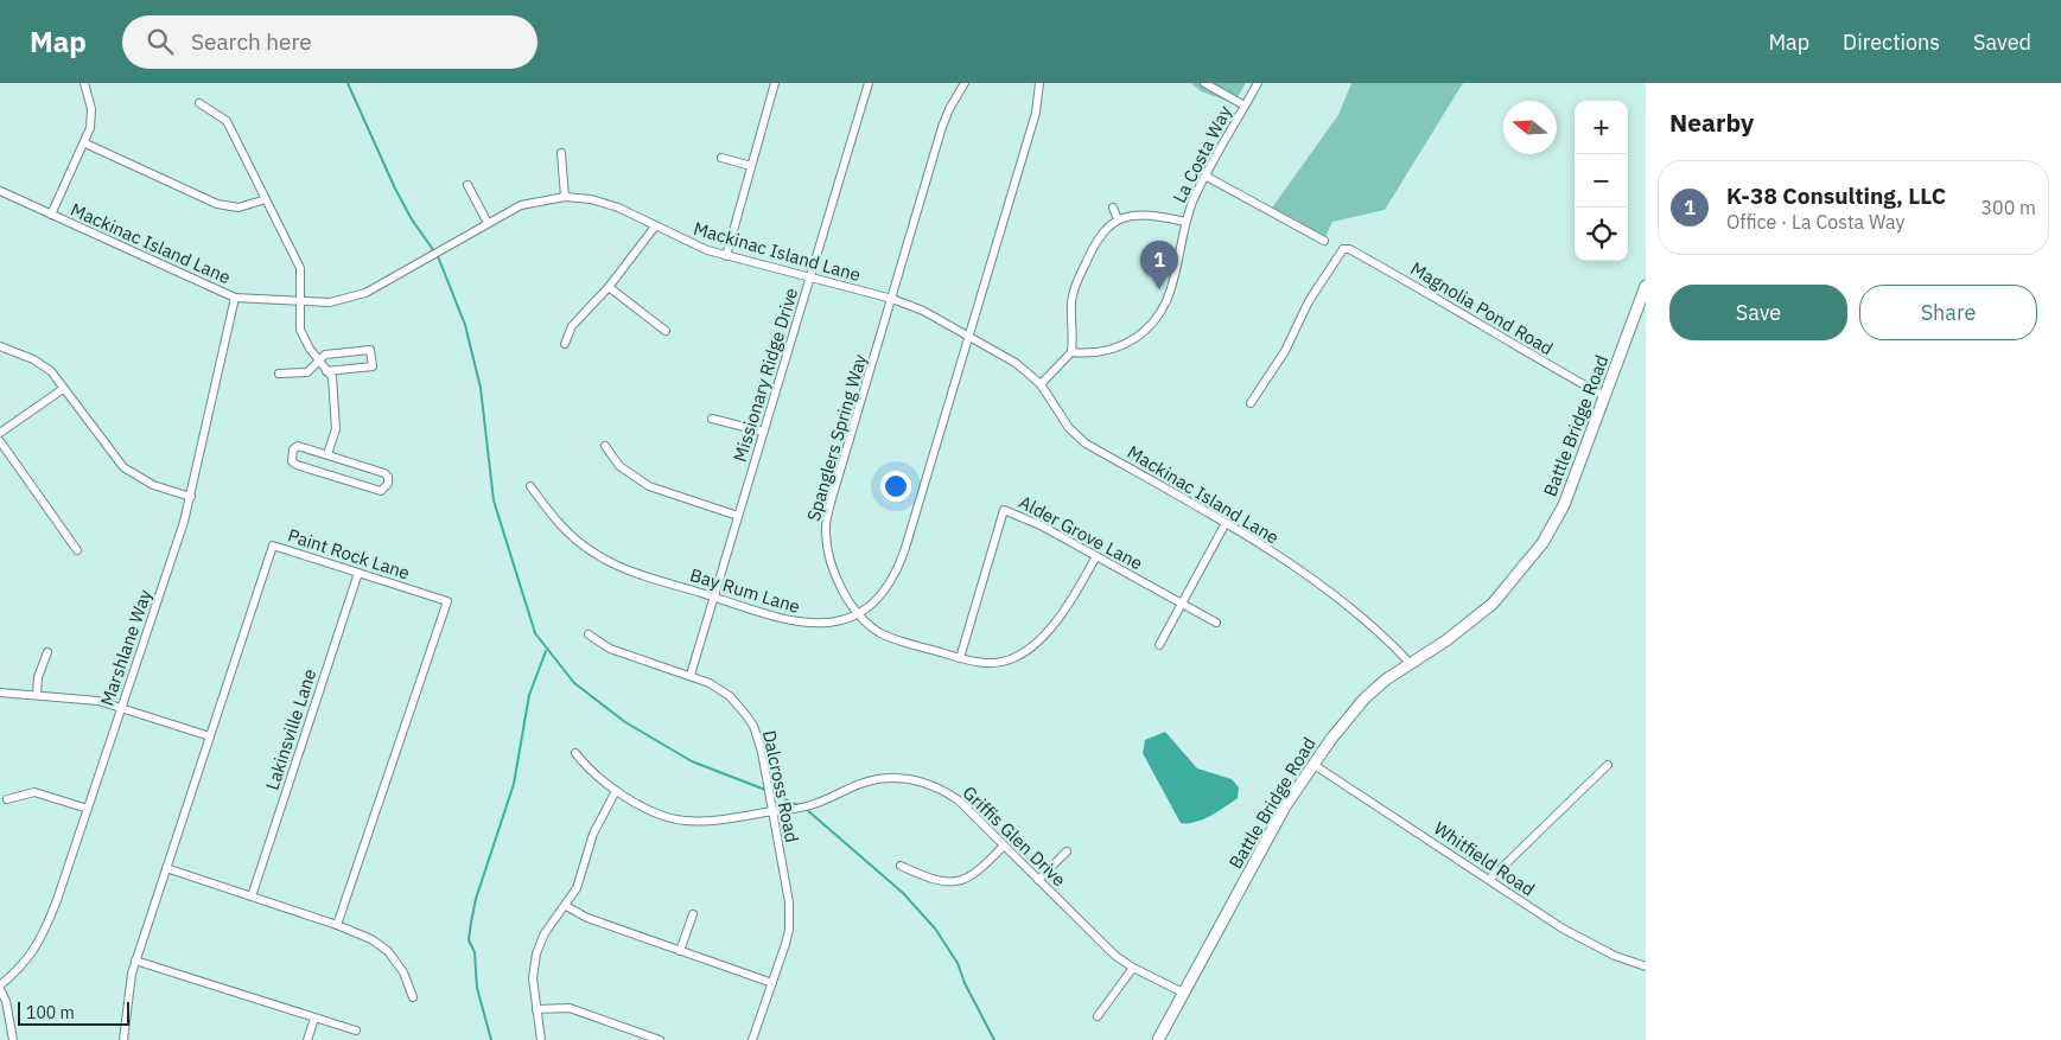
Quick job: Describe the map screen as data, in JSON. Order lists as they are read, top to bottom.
{
  "streets": {
    "street": [
      "La Costa Way",
      "Mackinac Island Lane",
      "Magnolia Pond Road",
      "Missionary Ridge Drive",
      "Battle Bridge Road",
      "Spanglers Spring Way",
      "Alder Grove Lane",
      "Paint Rock Lane",
      "Bay Rum Lane",
      "Marshlane Way",
      "Lakinsville Lane",
      "Dalcross Road",
      "Griffis Glen Drive",
      "Whitfield Road"
    ]
  },
  "crossings": [
    ["Mackinac Island Lane", "Missionary Ridge Drive"],
    ["Mackinac Island Lane", "Battle Bridge Road"],
    ["Mackinac Island Lane", "Spanglers Spring Way"],
    ["Mackinac Island Lane", "Bay Rum Lane"],
    ["Mackinac Island Lane", "Marshlane Way"],
    ["Magnolia Pond Road", "Battle Bridge Road"],
    ["Missionary Ridge Drive", "Bay Rum Lane"],
    ["Missionary Ridge Drive", "Dalcross Road"],
    ["Battle Bridge Road", "Griffis Glen Drive"],
    ["Battle Bridge Road", "Whitfield Road"],
    ["Spanglers Spring Way", "Alder Grove Lane"],
    ["Spanglers Spring Way", "Bay Rum Lane"],
    ["Paint Rock Lane", "Lakinsville Lane"],
    ["Dalcross Road", "Griffis Glen Drive"]
  ],
  "scale_bar": "100 m",
  "north": "left",
  "page": {
    "header": "Map",
    "search": "Search here",
    "nav": ["Map", "Directions", "Saved"],
    "heading": "Nearby",
    "map_buttons": ["+", "−"],
    "list": [
      {
        "mark": "1",
        "name": "K-38 Consulting, LLC",
        "note": "Office · La Costa Way",
        "value": "300 m"
      }
    ],
    "pins": "1",
    "buttons": ["Save", "Share"],
    "scale": "100 m"
  }
}
